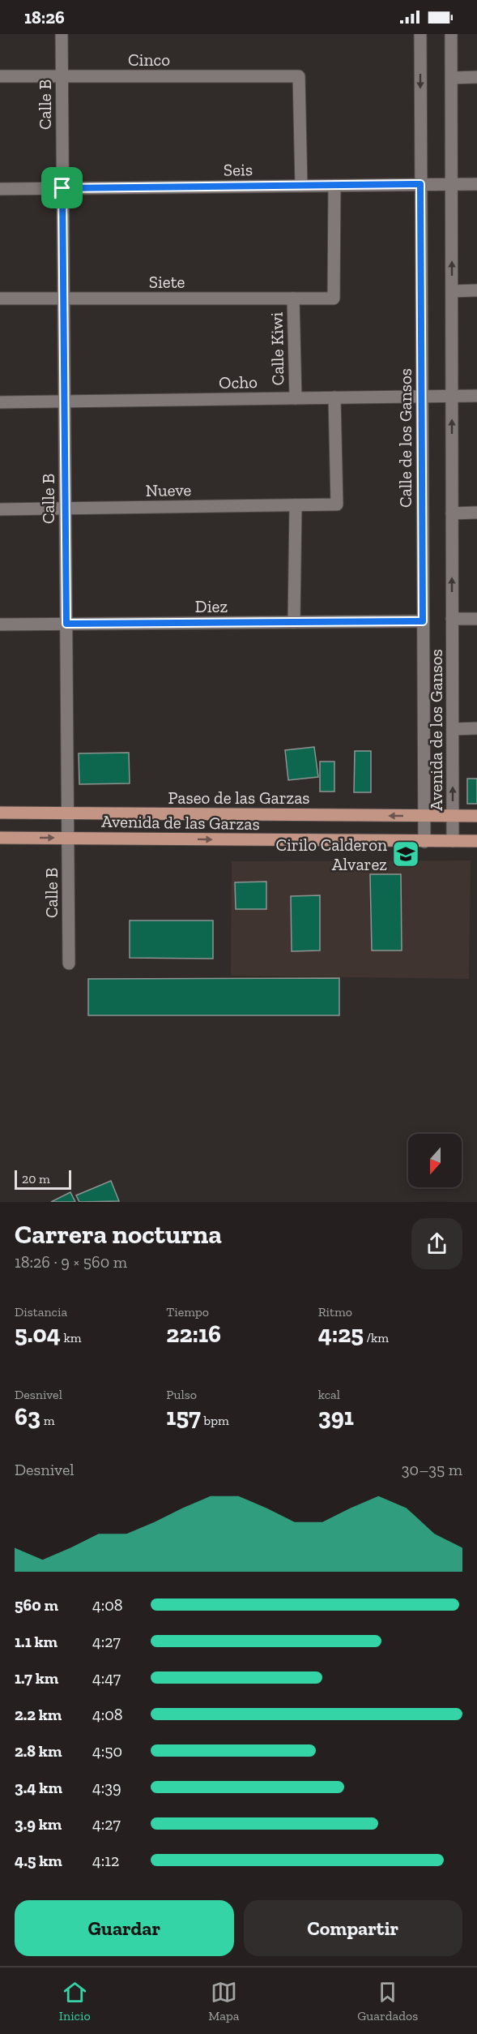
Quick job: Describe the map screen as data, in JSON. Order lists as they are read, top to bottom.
{
  "streets": {
    "main road": ["Paseo de las Garzas", "Avenida de las Garzas"],
    "street": [
      "Cinco",
      "Calle B",
      "Seis",
      "Siete",
      "Calle Kiwi",
      "Ocho",
      "Calle de los Gansos",
      "Nueve",
      "Diez",
      "Avenida de los Gansos"
    ]
  },
  "crossings": [
    ["Cinco", "Calle B"],
    ["Cinco", "Seis"],
    ["Calle B", "Seis"],
    ["Calle B", "Siete"],
    ["Calle B", "Ocho"],
    ["Calle B", "Nueve"],
    ["Calle B", "Diez"],
    ["Calle B", "Paseo de las Garzas"],
    ["Calle B", "Avenida de las Garzas"],
    ["Seis", "Siete"],
    ["Seis", "Calle de los Gansos"],
    ["Seis", "Avenida de los Gansos"],
    ["Siete", "Calle Kiwi"],
    ["Calle Kiwi", "Ocho"],
    ["Ocho", "Calle de los Gansos"],
    ["Ocho", "Nueve"],
    ["Ocho", "Avenida de los Gansos"],
    ["Calle de los Gansos", "Diez"],
    ["Calle de los Gansos", "Paseo de las Garzas"],
    ["Calle de los Gansos", "Avenida de las Garzas"],
    ["Avenida de los Gansos", "Paseo de las Garzas"],
    ["Avenida de los Gansos", "Avenida de las Garzas"]
  ],
  "one_way": ["Avenida de los Gansos", "Paseo de las Garzas", "Avenida de las Garzas"],
  "places": {
    "school or university": ["Cirilo Calderon Alvarez"]
  },
  "scale_bar": "20 m",
  "north": "bottom",
  "page": {
    "status": "18:26",
    "scale": "20 m",
    "heading": ["Carrera nocturna", "18:26 · 9 × 560 m"],
    "stats": [
      ["Distancia", "5.04 km"],
      ["Tiempo", "22:16"],
      ["Ritmo", "4:25 /km"],
      ["Desnivel", "63 m"],
      ["Pulso", "157 bpm"],
      ["kcal", "391"]
    ],
    "chart": ["Desnivel", "30–35 m"],
    "list": [
      {
        "name": "560 m",
        "note": "4:08"
      },
      {
        "name": "1.1 km",
        "note": "4:27"
      },
      {
        "name": "1.7 km",
        "note": "4:47"
      },
      {
        "name": "2.2 km",
        "note": "4:08"
      },
      {
        "name": "2.8 km",
        "note": "4:50"
      },
      {
        "name": "3.4 km",
        "note": "4:39"
      },
      {
        "name": "3.9 km",
        "note": "4:27"
      },
      {
        "name": "4.5 km",
        "note": "4:12"
      }
    ],
    "buttons": ["Guardar", "Compartir"],
    "tabs": ["Inicio", "Mapa", "Guardados"]
  }
}
